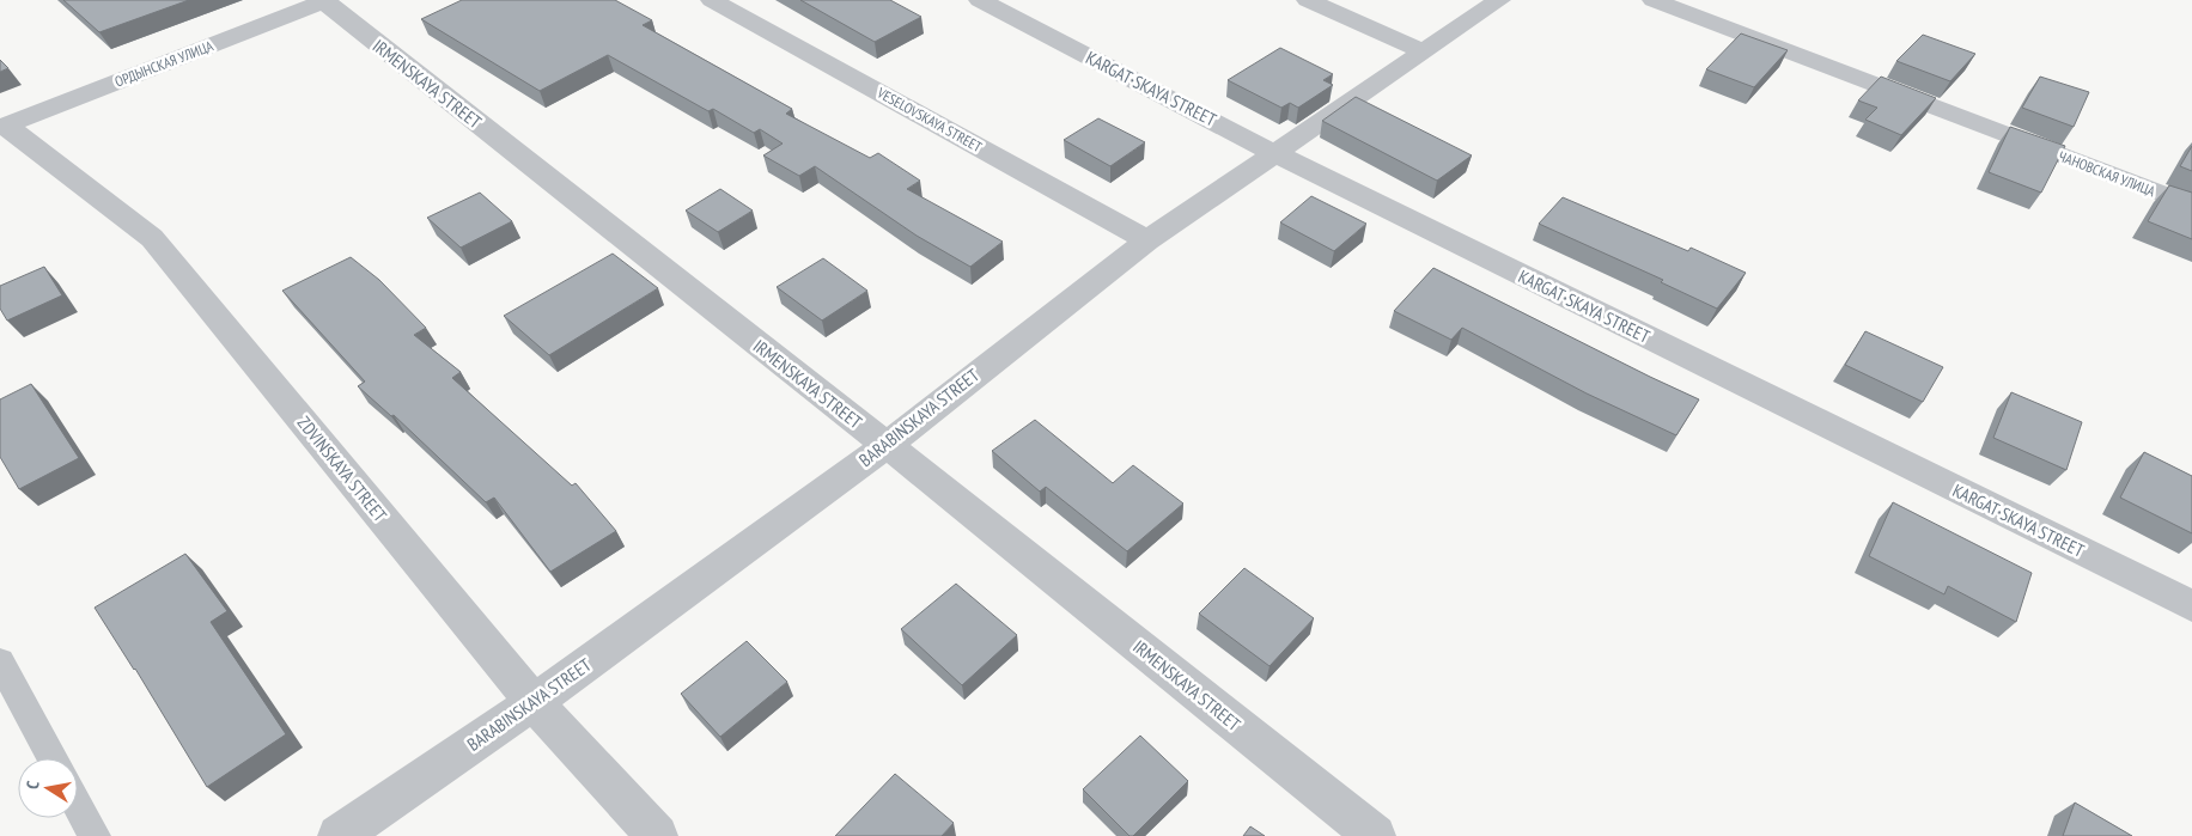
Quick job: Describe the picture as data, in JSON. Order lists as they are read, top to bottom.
{
  "streets": {
    "street": [
      "ОРДЫНСКАЯ УЛИЦА",
      "IRMENSKAYA STREET",
      "KARGAT·SKAYA STREET",
      "VESELOVSKAYA STREET",
      "ЧАНОВСКАЯ УЛИЦА",
      "BARABINSKAYA STREET",
      "ZDVINSKAYA STREET"
    ]
  },
  "crossings": [
    ["ОРДЫНСКАЯ УЛИЦА", "IRMENSKAYA STREET"],
    ["ОРДЫНСКАЯ УЛИЦА", "ZDVINSKAYA STREET"],
    ["IRMENSKAYA STREET", "BARABINSKAYA STREET"],
    ["KARGAT·SKAYA STREET", "BARABINSKAYA STREET"],
    ["VESELOVSKAYA STREET", "BARABINSKAYA STREET"],
    ["BARABINSKAYA STREET", "ZDVINSKAYA STREET"]
  ],
  "north": "left"
}
